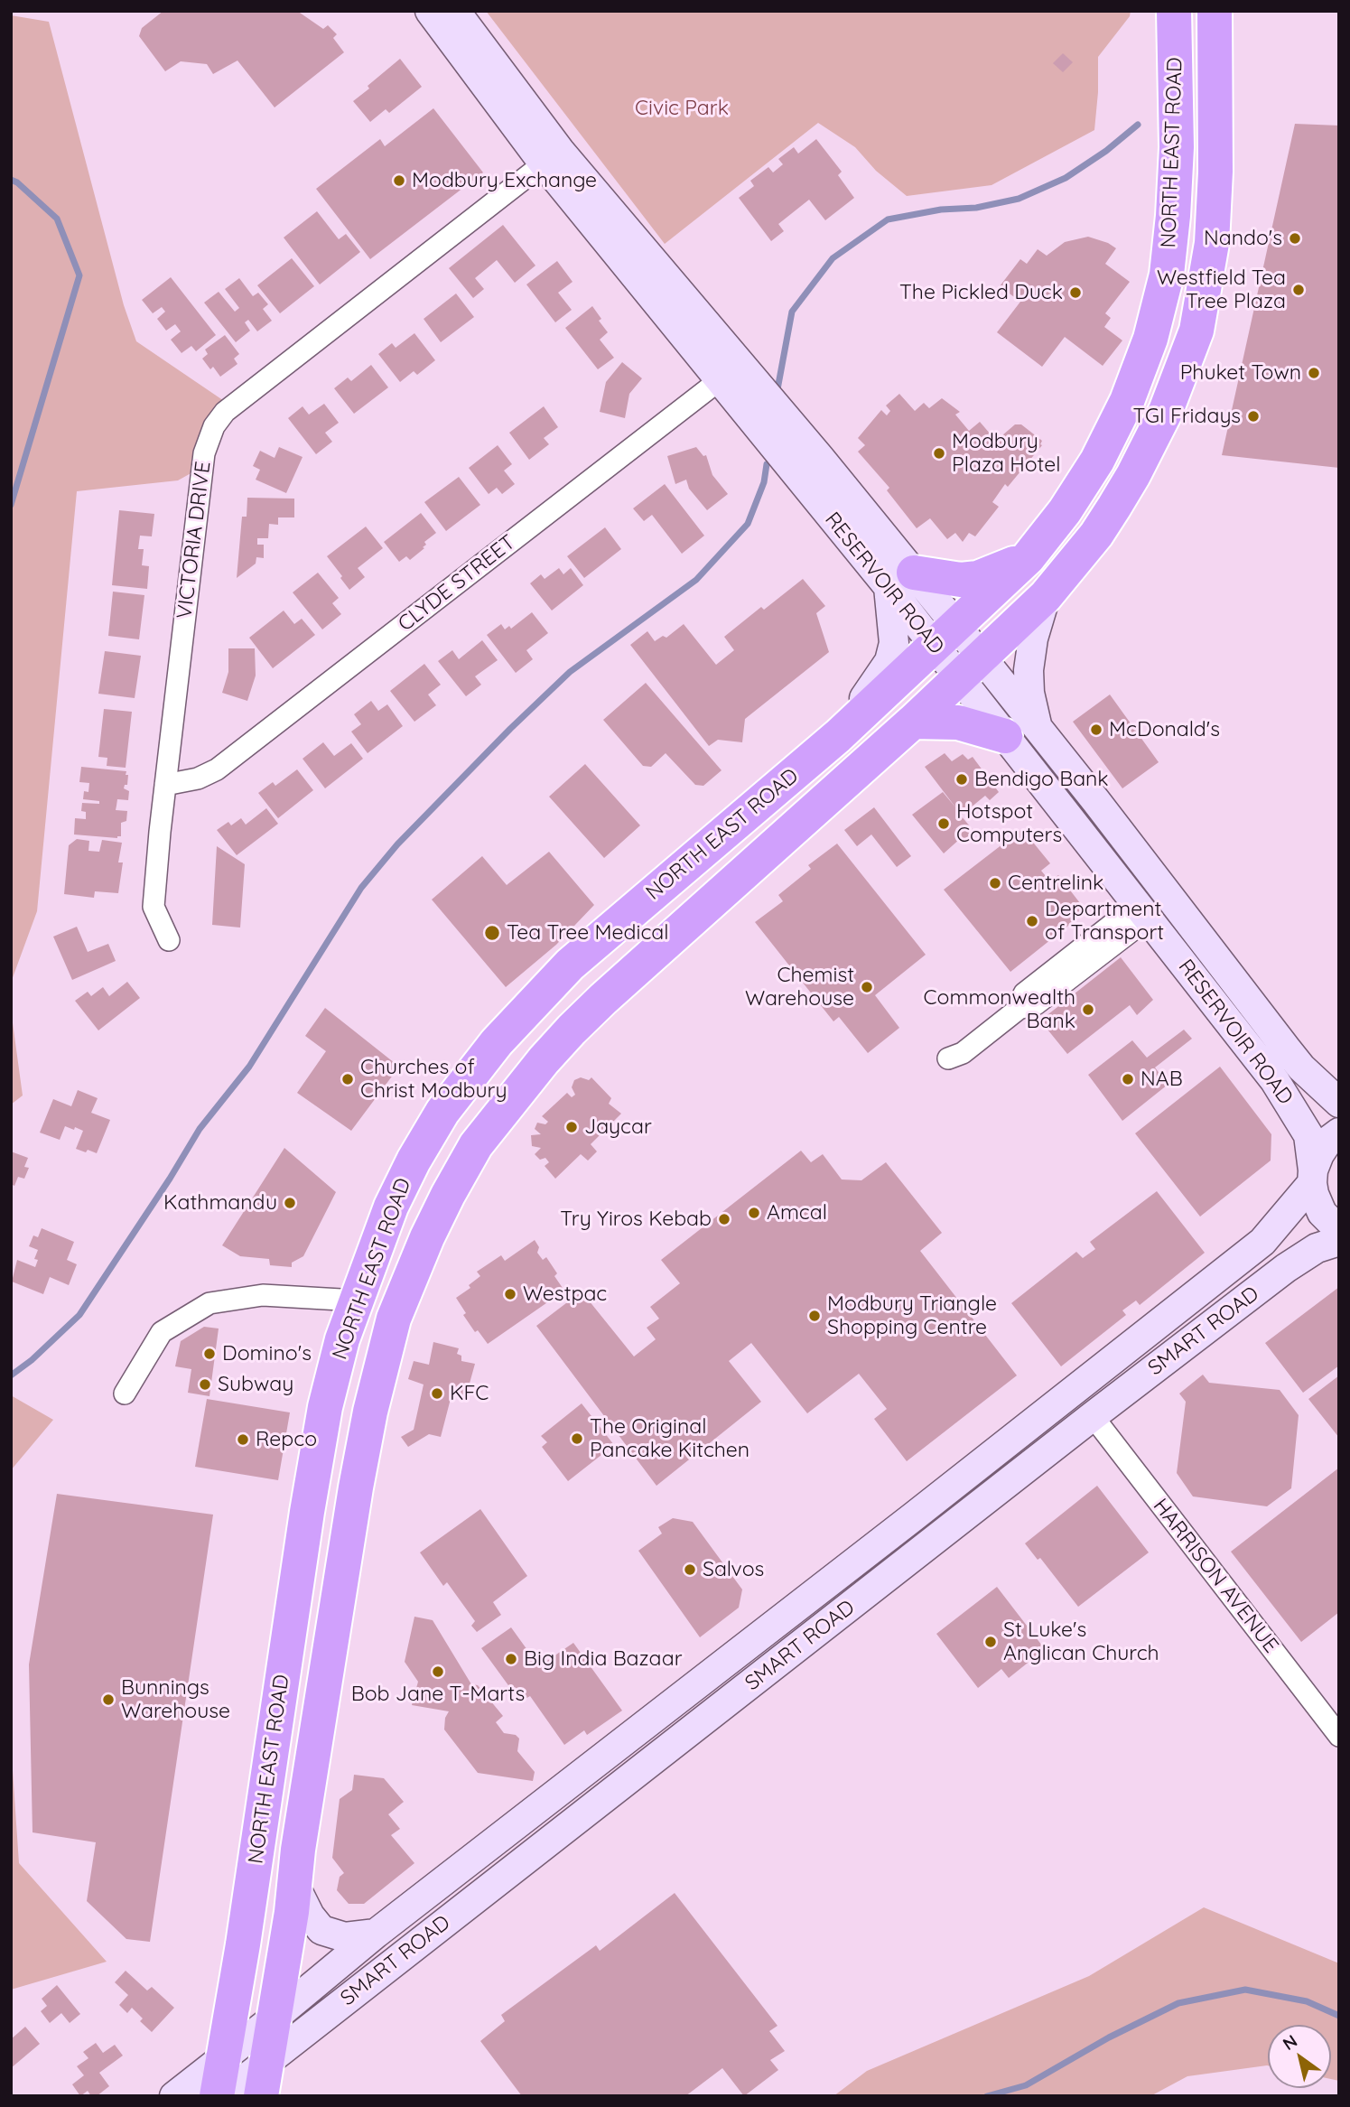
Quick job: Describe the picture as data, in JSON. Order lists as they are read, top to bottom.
{
  "streets": {
    "highway": ["NORTH EAST ROAD"],
    "main road": ["RESERVOIR ROAD", "SMART ROAD"],
    "street": ["VICTORIA DRIVE", "CLYDE STREET", "HARRISON AVENUE"]
  },
  "crossings": [
    ["NORTH EAST ROAD", "RESERVOIR ROAD"],
    ["NORTH EAST ROAD", "SMART ROAD"],
    ["VICTORIA DRIVE", "CLYDE STREET"],
    ["VICTORIA DRIVE", "RESERVOIR ROAD"],
    ["CLYDE STREET", "RESERVOIR ROAD"],
    ["RESERVOIR ROAD", "SMART ROAD"],
    ["SMART ROAD", "HARRISON AVENUE"]
  ],
  "parks": ["Civic Park"],
  "places": [
    "Modbury Exchange",
    "Nando's",
    "Westfield Tea Tree Plaza",
    "The Pickled Duck",
    "Phuket Town",
    "TGI Fridays",
    "Modbury Plaza Hotel",
    "McDonald's",
    "Bendigo Bank",
    "Hotspot Computers",
    "Centrelink",
    "Department of Transport",
    "Tea Tree Medical",
    "Chemist Warehouse",
    "Commonwealth Bank",
    "Churches of Christ Modbury",
    "NAB",
    "Jaycar",
    "Kathmandu",
    "Amcal",
    "Try Yiros Kebab",
    "Westpac",
    "Modbury Triangle Shopping Centre",
    "Domino's",
    "Subway",
    "KFC",
    "The Original Pancake Kitchen",
    "Repco",
    "Salvos",
    "St Luke's Anglican Church",
    "Big India Bazaar",
    "Bob Jane T-Marts",
    "Bunnings Warehouse"
  ],
  "north": "top left"
}
